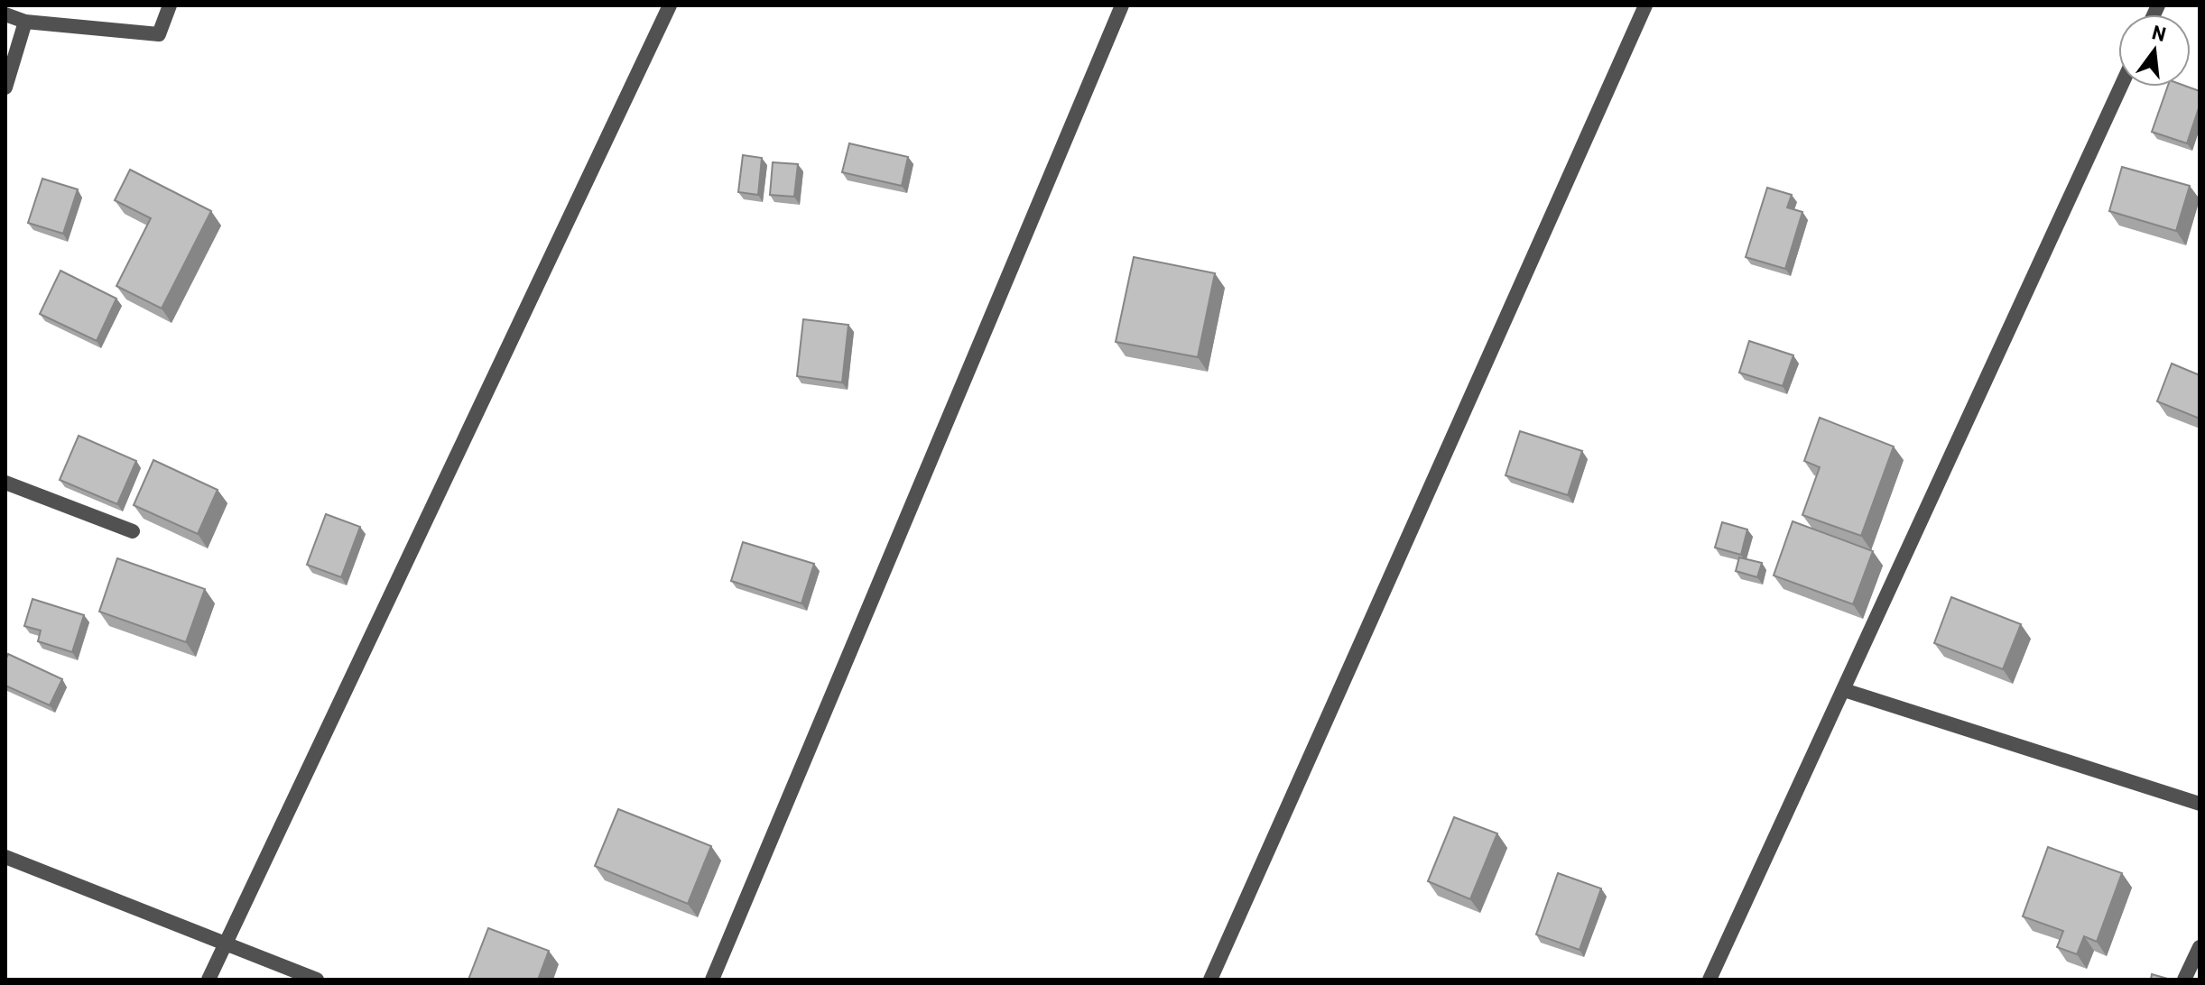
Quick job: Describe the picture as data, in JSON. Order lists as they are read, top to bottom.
{
  "north": "top"
}
